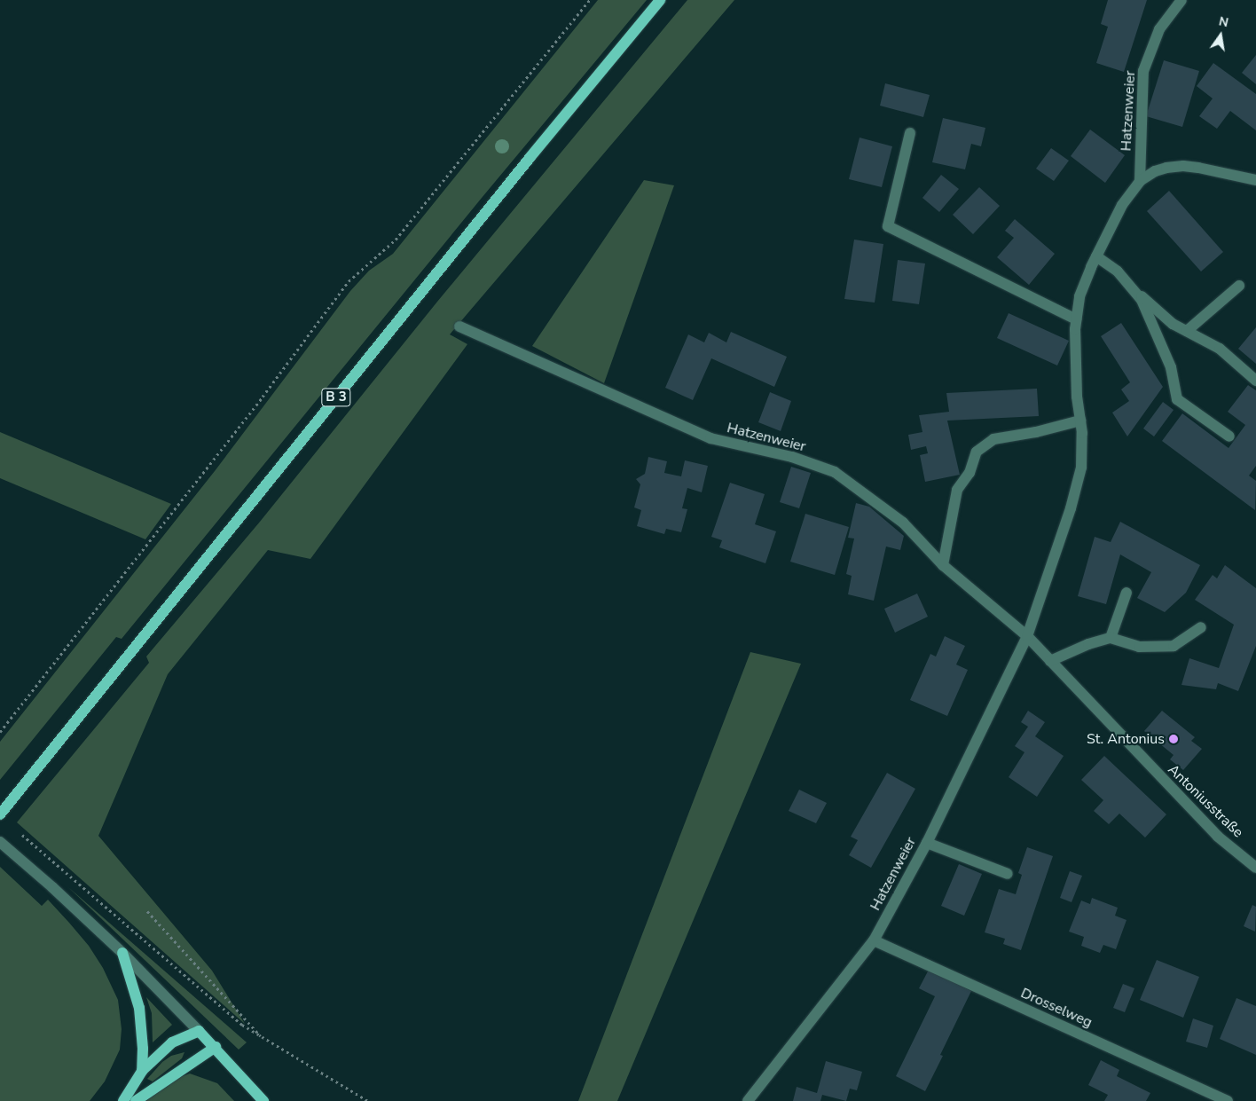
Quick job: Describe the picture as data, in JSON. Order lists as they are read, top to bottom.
{
  "streets": {
    "main road": ["B 3"],
    "street": ["Hatzenweier", "Antoniusstraße", "Drosselweg"]
  },
  "crossings": [
    ["Hatzenweier", "Antoniusstraße"],
    ["Hatzenweier", "Drosselweg"]
  ],
  "places": ["St. Antonius"],
  "north": "top"
}
